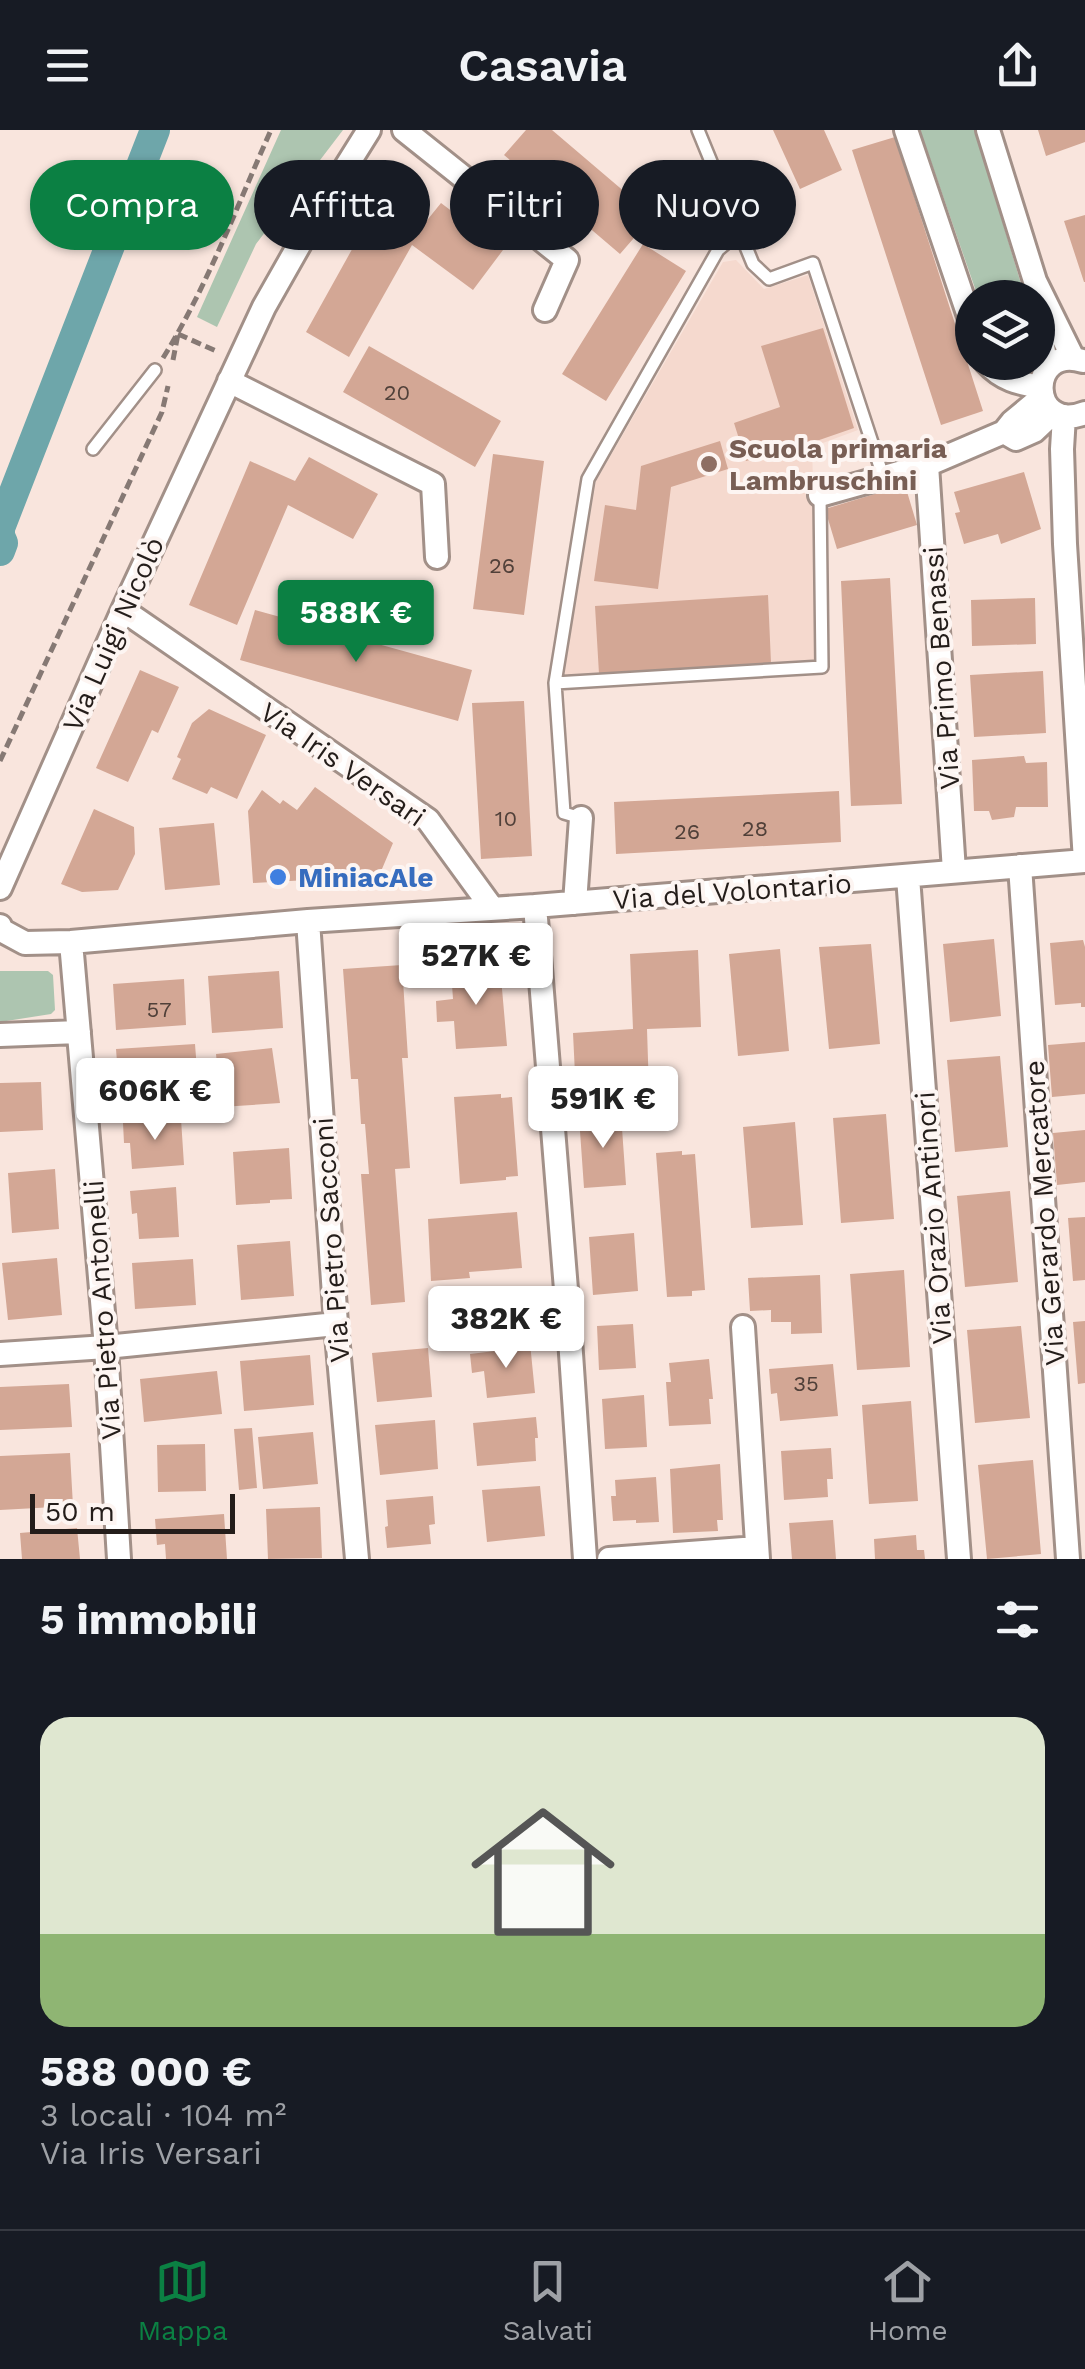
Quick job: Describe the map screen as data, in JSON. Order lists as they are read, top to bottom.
{
  "streets": {
    "street": [
      "Via Luigi Nicolò",
      "Via Primo Benassi",
      "Via Iris Versari",
      "Via del Volontario",
      "Via Gerardo Mercatore",
      "Via Orazio Antinori",
      "Via Pietro Sacconi",
      "Via Pietro Antonelli"
    ]
  },
  "crossings": [
    ["Via Luigi Nicolò", "Via Iris Versari"],
    ["Via Primo Benassi", "Via del Volontario"],
    ["Via Iris Versari", "Via del Volontario"],
    ["Via del Volontario", "Via Gerardo Mercatore"],
    ["Via del Volontario", "Via Orazio Antinori"],
    ["Via del Volontario", "Via Pietro Sacconi"],
    ["Via del Volontario", "Via Pietro Antonelli"]
  ],
  "places": ["Scuola primaria Lambruschini", "MiniacAle"],
  "house_numbers": [
    "20",
    "26",
    "10",
    "28",
    "26",
    "57",
    "35"
  ],
  "scale_bar": "50 m",
  "page": {
    "header": "Casavia",
    "chip": [
      "Compra",
      "Affitta",
      "Filtri",
      "Nuovo"
    ],
    "price": [
      "588K €",
      "527K €",
      "606K €",
      "591K €",
      "382K €"
    ],
    "scale": "50 m",
    "heading": "5 immobili",
    "list": [
      {
        "name": "588 000 €",
        "note": "3 locali · 104 m² · Via Iris Versari"
      }
    ],
    "tabs": ["Mappa", "Salvati", "Home"]
  }
}
